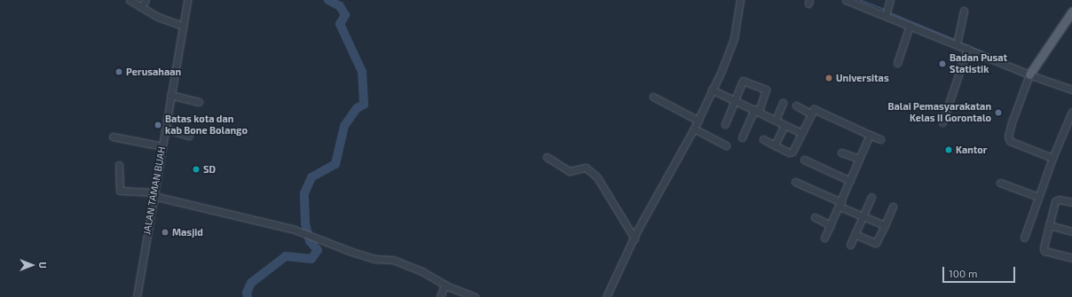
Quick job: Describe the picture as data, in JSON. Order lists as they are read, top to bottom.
{
  "streets": {
    "street": ["JALAN TAMAN BUAH"]
  },
  "places": [
    "Badan Pusat Statistik",
    "Perusahaan",
    "Universitas",
    "Balai Pemasyarakatan Kelas II Gorontalo",
    "Batas kota dan kab Bone Bolango",
    "Kantor",
    "SD",
    "Masjid"
  ],
  "scale_bar": "100 m",
  "north": "right"
}
